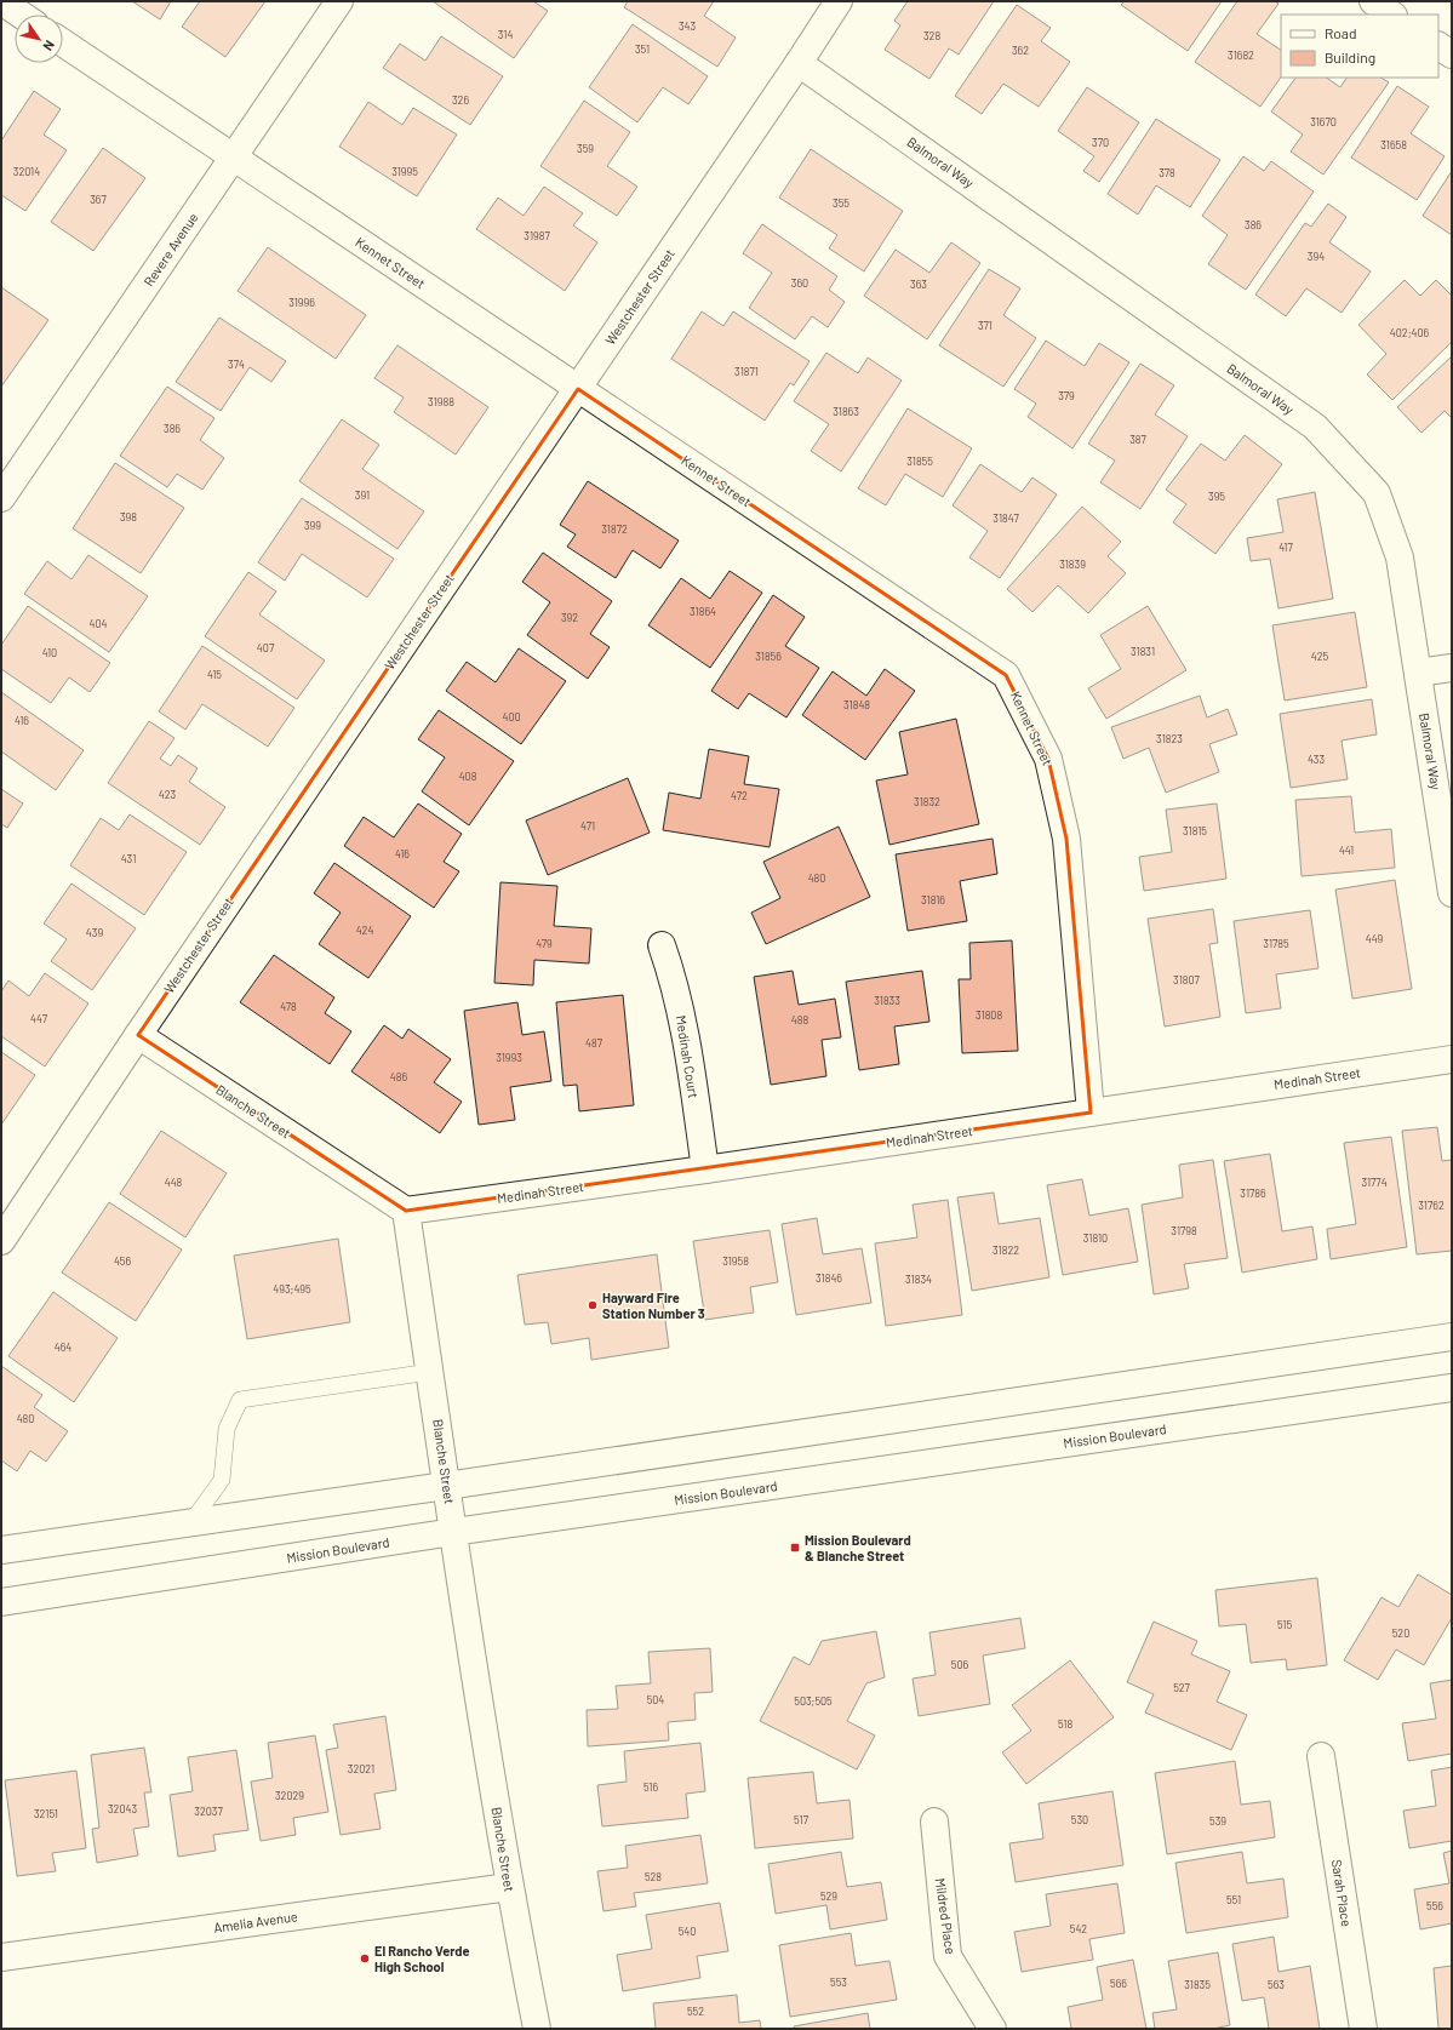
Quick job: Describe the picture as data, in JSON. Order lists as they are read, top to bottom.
{
  "streets": {
    "street": [
      "Balmoral Way",
      "Revere Avenue",
      "Kennet Street",
      "Westchester Street",
      "Medinah Court",
      "Medinah Street",
      "Blanche Street",
      "Mission Boulevard",
      "Sarah Place",
      "Mildred Place",
      "Amelia Avenue"
    ]
  },
  "crossings": [
    ["Balmoral Way", "Westchester Street"],
    ["Revere Avenue", "Kennet Street"],
    ["Kennet Street", "Westchester Street"],
    ["Kennet Street", "Medinah Street"],
    ["Westchester Street", "Blanche Street"],
    ["Medinah Court", "Medinah Street"],
    ["Medinah Street", "Blanche Street"],
    ["Blanche Street", "Mission Boulevard"],
    ["Blanche Street", "Amelia Avenue"]
  ],
  "places": {
    "other": ["Hayward Fire Station Number 3", "El Rancho Verde High School"],
    "transit": ["Mission Boulevard & Blanche Street"]
  },
  "house_numbers": [
    "343",
    "314",
    "328",
    "351",
    "362",
    "31682",
    "326",
    "31670",
    "370",
    "31658",
    "359",
    "32014",
    "31995",
    "378",
    "367",
    "355",
    "386",
    "31987",
    "394",
    "360",
    "363",
    "31996",
    "371",
    "402;406",
    "374",
    "31871",
    "379",
    "31988",
    "31863",
    "386",
    "387",
    "31855",
    "391",
    "395",
    "398",
    "31847",
    "399",
    "31872",
    "417",
    "31839",
    "31864",
    "392",
    "404",
    "407",
    "31831",
    "410",
    "31856",
    "425",
    "415",
    "31848",
    "400",
    "416",
    "31823",
    "433",
    "408",
    "423",
    "472",
    "31832",
    "471",
    "31815",
    "441",
    "416",
    "431",
    "480",
    "31816",
    "424",
    "439",
    "449",
    "479",
    "31785",
    "31807",
    "31833",
    "478",
    "31808",
    "447",
    "488",
    "487",
    "31993",
    "486",
    "448",
    "31774",
    "31786",
    "31762",
    "31798",
    "31810",
    "31822",
    "456",
    "31958",
    "31846",
    "31834",
    "493;495",
    "464",
    "480",
    "515",
    "520",
    "506",
    "527",
    "504",
    "503;505",
    "518",
    "32021",
    "516",
    "32029",
    "32043",
    "32037",
    "32151",
    "517",
    "530",
    "539",
    "528",
    "529",
    "551",
    "556",
    "542",
    "540",
    "553",
    "566",
    "31835",
    "563",
    "552"
  ],
  "legend": ["Road", "Building"],
  "north": "bottom right"
}
